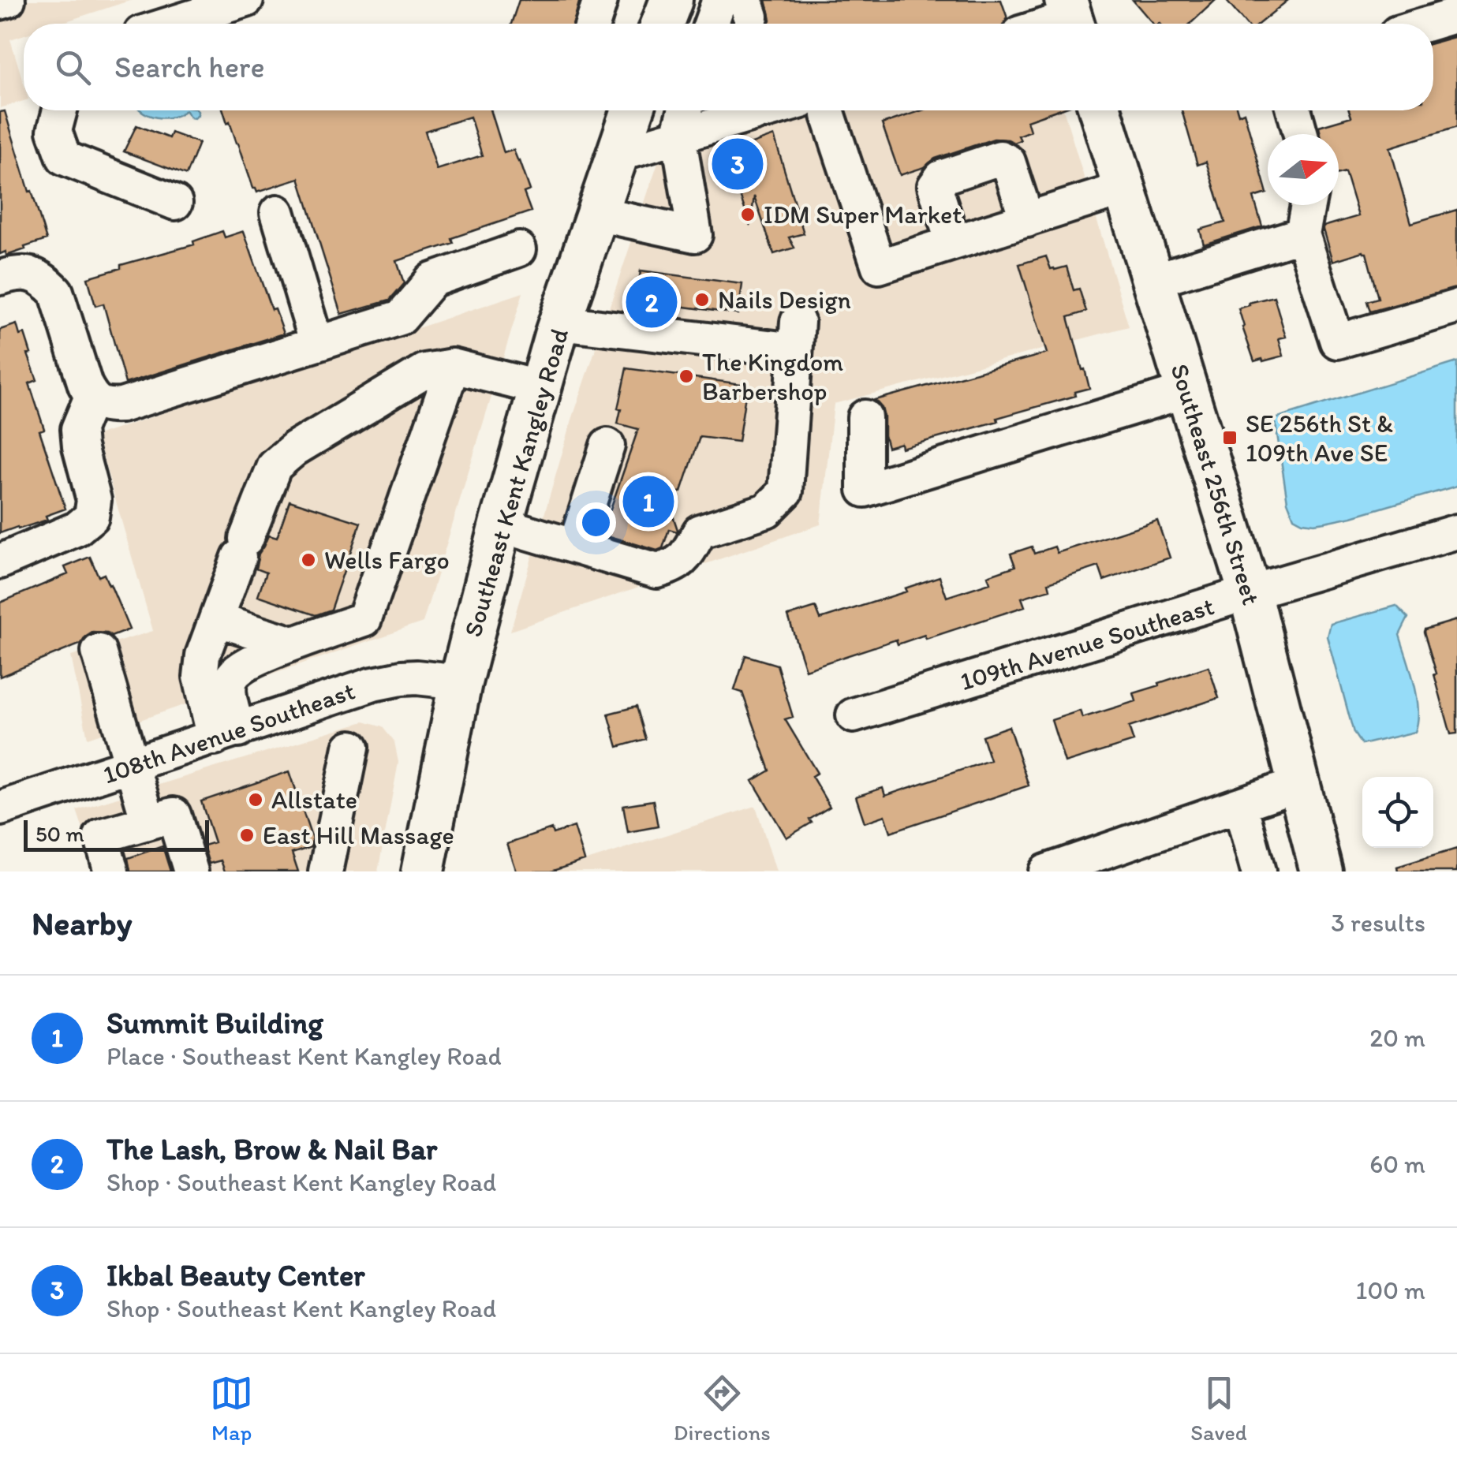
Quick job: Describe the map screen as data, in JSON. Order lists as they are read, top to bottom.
{
  "streets": {
    "main road": ["Southeast Kent Kangley Road", "Southeast 256th Street"],
    "street": ["109th Avenue Southeast", "108th Avenue Southeast"]
  },
  "crossings": [
    ["Southeast Kent Kangley Road", "108th Avenue Southeast"],
    ["Southeast 256th Street", "109th Avenue Southeast"]
  ],
  "places": {
    "other": [
      "IDM Super Market",
      "Nails Design",
      "The Kingdom Barbershop",
      "Wells Fargo",
      "Allstate",
      "East Hill Massage"
    ],
    "transit": ["SE 256th St & 109th Ave SE"]
  },
  "scale_bar": "50 m",
  "north": "right",
  "page": {
    "search": "Search here",
    "pins": ["3", "2", "1"],
    "scale": "50 m",
    "heading": ["Nearby", "3 results"],
    "list": [
      {
        "mark": "1",
        "name": "Summit Building",
        "note": "Place · Southeast Kent Kangley Road",
        "value": "20 m"
      },
      {
        "mark": "2",
        "name": "The Lash, Brow & Nail Bar",
        "note": "Shop · Southeast Kent Kangley Road",
        "value": "60 m"
      },
      {
        "mark": "3",
        "name": "Ikbal Beauty Center",
        "note": "Shop · Southeast Kent Kangley Road",
        "value": "100 m"
      }
    ],
    "nav": ["Map", "Directions", "Saved"]
  }
}
